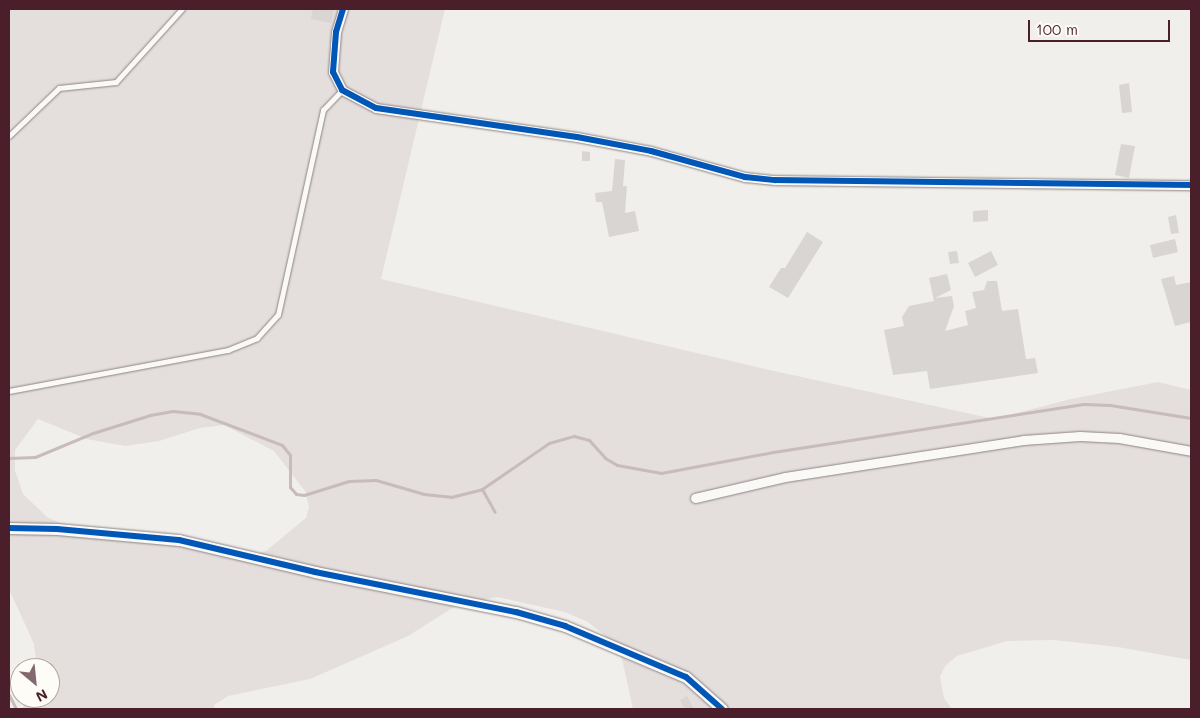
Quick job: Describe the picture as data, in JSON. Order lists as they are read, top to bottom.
{
  "scale_bar": "100 m",
  "north": "bottom right"
}
